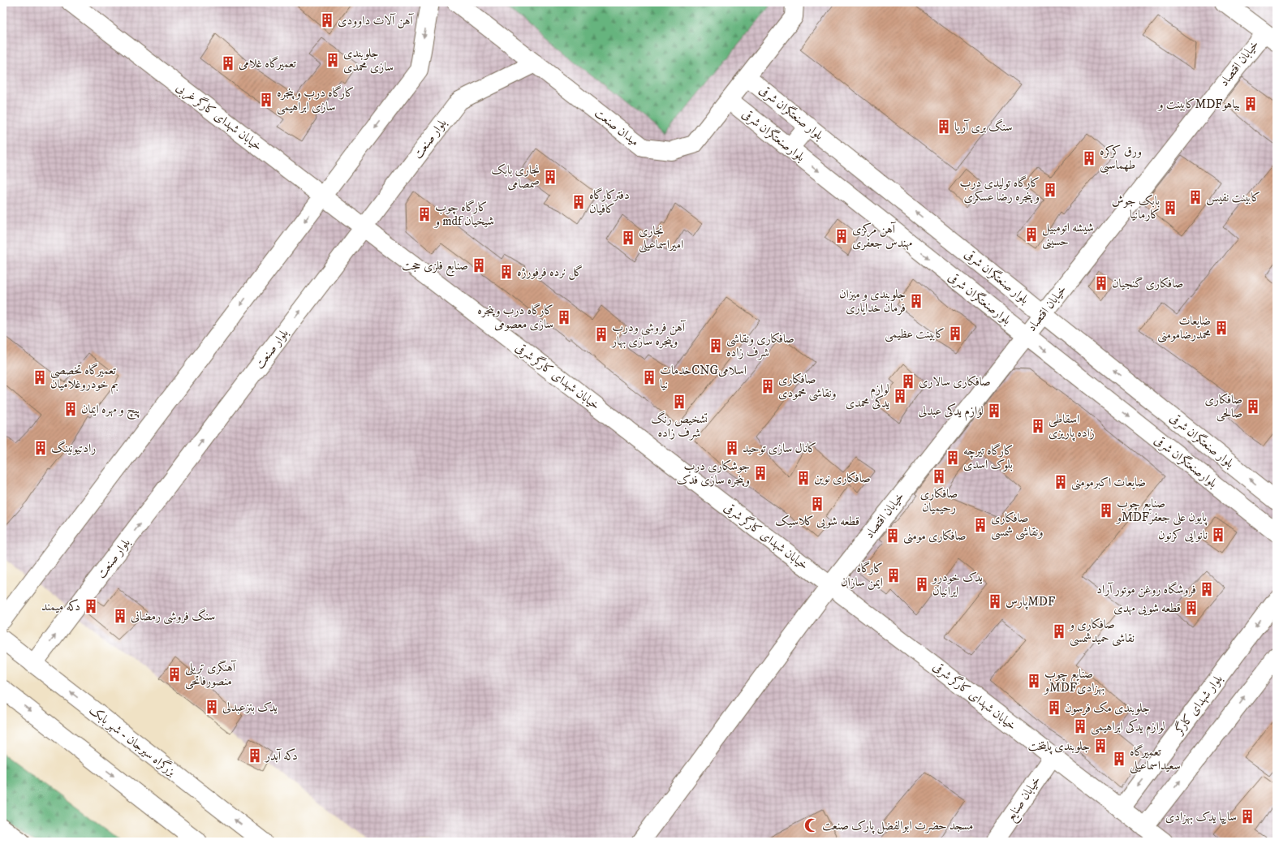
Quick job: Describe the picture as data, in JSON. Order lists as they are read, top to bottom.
{
  "streets": {
    "main road": [
      "خیابان اقتصاد",
      "بلوار صنعتگران شرقی",
      "خیابان شهدای کارگر غربی",
      "میدان صنعت",
      "بلوارصنعتگران شرقی",
      "بلوار صنعت",
      "خیابان شهدای کارگر شرقی",
      "بلوار شهدای کارگر",
      "بزرگراه سیرجان - شهر بابک",
      "خیابان صنایع"
    ]
  },
  "crossings": [
    ["خیابان اقتصاد", "بلوار صنعتگران شرقی"],
    ["خیابان اقتصاد", "بلوارصنعتگران شرقی"],
    ["خیابان اقتصاد", "خیابان شهدای کارگر شرقی"],
    ["بلوار صنعتگران شرقی", "میدان صنعت"],
    ["خیابان شهدای کارگر غربی", "بلوار صنعت"],
    ["خیابان شهدای کارگر غربی", "خیابان شهدای کارگر شرقی"],
    ["میدان صنعت", "بلوارصنعتگران شرقی"],
    ["میدان صنعت", "بلوار صنعت"],
    ["بلوار صنعت", "خیابان شهدای کارگر شرقی"],
    ["بلوار صنعت", "بزرگراه سیرجان - شهر بابک"],
    ["خیابان شهدای کارگر شرقی", "بلوار شهدای کارگر"],
    ["خیابان شهدای کارگر شرقی", "خیابان صنایع"]
  ],
  "one_way": ["بلوار صنعتگران شرقی", "بلوارصنعتگران شرقی"],
  "places": {
    "building": [
      "آهن آلات داوودی",
      "جلوبندی سازی محمدی",
      "تعمیرگاه غلامی",
      "کارگاه درب و پنجره سازی ابراهیمی",
      "کابینت وMDFبیاهو",
      "سنگ بری آریا",
      "ورق کرکره طهماسبی",
      "نجاری بابک صمصامی",
      "کارگاه تولیدی درب و پنجره رضا عسکری",
      "کابینت نفیس",
      "دفترکارگاه کافیان",
      "بابک جوش کارمانیا",
      "کارگاه چوب و mdf شیخیان",
      "شیشه اتومبیل حسینی",
      "آهن مرکزی مهندس جعفری",
      "نجاری امیراسماعیلی",
      "صنایع فلزی حجت",
      "گل نرده فرفورژه",
      "صافکاری گنجیان",
      "جلوبندی و میزان فرمان خدایاری",
      "کارگاه درب وپنجره سازی معصومی",
      "ضایعات محمدرضامومنی",
      "کابینت عظیمی",
      "آهن فروشی ودرب وپنجره سازی بهار",
      "صافکاری ونقاشی شرف زاده",
      "تعمیرگاه تخصصی بم خودروغلامیان",
      "خدماتCNGاسلامی نیا",
      "صافکاری سالاری",
      "صافکاری ونقاشی محمودی",
      "لوازم یدکی محمدی",
      "تشخیص رنگ شرف زاده",
      "صافکاری صالحی",
      "پیچ و مهره ایمان",
      "لوازم یدکی عبدلی",
      "اسقاطی زاده پاریزی",
      "رادتیونینگ",
      "کانال سازی توحید",
      "کارگاه تیرچه بلوک اسدی",
      "جوشکاری درب وپنجره سازی فدک",
      "صافکاری رحیمیان",
      "صافکاری نوین",
      "ضایعات اکبرمومنی",
      "قطعه شویی کلاسیک",
      "صنایع چوب وMDFپایون علی جعفر",
      "صافکاری ونقاشی شمسی",
      "نانوایی کرنون",
      "صافکاری مومنی",
      "کارگاه ایمن سازان",
      "یدک خودرو ایرانیان",
      "فروشگاه روغن موتور آراد",
      "پارسMDF",
      "دکه میمند",
      "قطعه شویی مهدی",
      "سنگ فروشی رمضانی",
      "صافکاری و نقاشی حمیدشمسی",
      "آهنگری تریلی منصورفاتحی",
      "صنایع چوب وMDFبهزادی",
      "یدک بنزعبدلی",
      "جلوبندی مک فرسون",
      "لوازم یدکی ابراهیمی",
      "جلوبندی پایتخت",
      "دکه آبدر",
      "تعمیرگاه سعیداسماعیلی",
      "سایپا یدک بهزادی"
    ],
    "mosque": ["مسجد حضرت ابوالفضل پارک صنعت"]
  }
}
